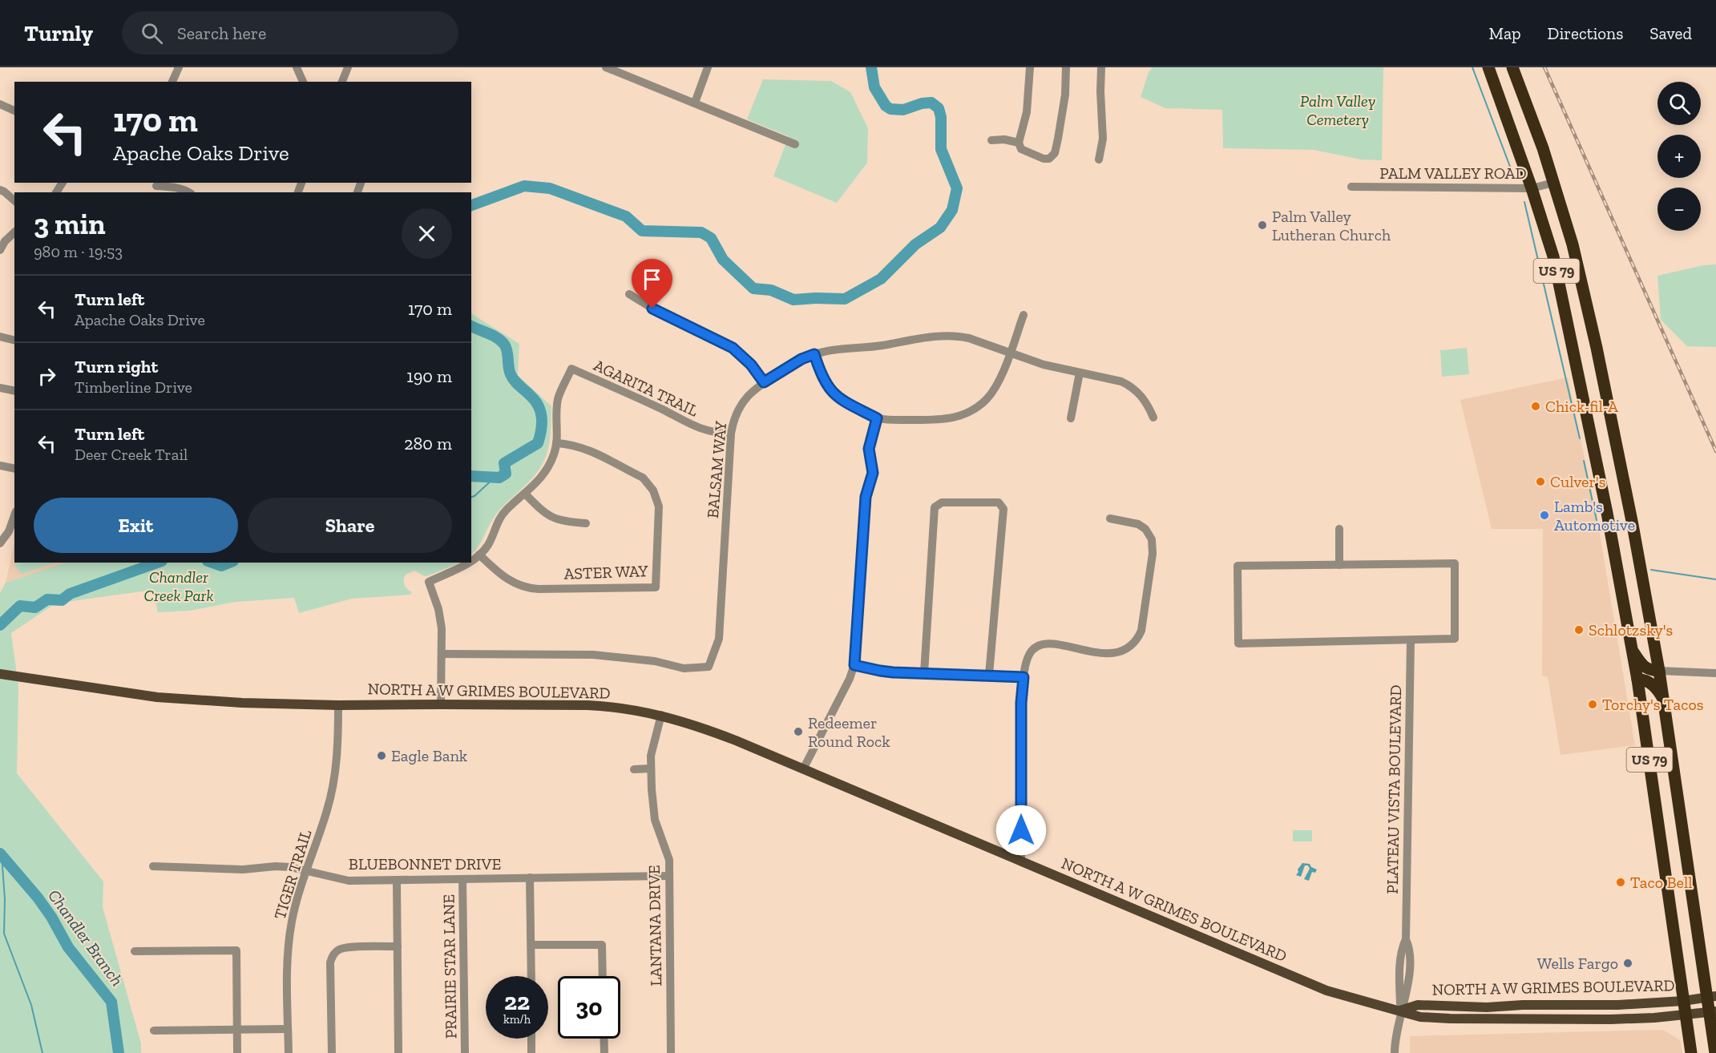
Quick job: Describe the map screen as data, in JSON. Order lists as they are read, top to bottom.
{
  "streets": {
    "highway": ["US 79"],
    "main road": ["NORTH A W GRIMES BOULEVARD"],
    "street": [
      "PALM VALLEY ROAD",
      "AGARITA TRAIL",
      "BALSAM WAY",
      "ASTER WAY",
      "PLATEAU VISTA BOULEVARD",
      "BLUEBONNET DRIVE",
      "TIGER TRAIL",
      "LANTANA DRIVE",
      "PRAIRIE STAR LANE"
    ]
  },
  "crossings": [
    ["PALM VALLEY ROAD", "US 79"],
    ["US 79", "NORTH A W GRIMES BOULEVARD"],
    ["AGARITA TRAIL", "BALSAM WAY"],
    ["AGARITA TRAIL", "ASTER WAY"],
    ["AGARITA TRAIL", "NORTH A W GRIMES BOULEVARD"],
    ["NORTH A W GRIMES BOULEVARD", "PLATEAU VISTA BOULEVARD"],
    ["NORTH A W GRIMES BOULEVARD", "TIGER TRAIL"],
    ["NORTH A W GRIMES BOULEVARD", "LANTANA DRIVE"],
    ["BLUEBONNET DRIVE", "TIGER TRAIL"],
    ["BLUEBONNET DRIVE", "LANTANA DRIVE"],
    ["BLUEBONNET DRIVE", "PRAIRIE STAR LANE"]
  ],
  "water": ["Chandler Branch"],
  "parks": ["Palm Valley Cemetery", "Chandler Creek Park"],
  "places": [
    "Palm Valley Lutheran Church",
    "Chick-fil-A",
    "Culver's",
    "Lamb's Automotive",
    "Schlotzsky's",
    "Torchy's Tacos",
    "Redeemer Round Rock",
    "Eagle Bank",
    "Taco Bell",
    "Wells Fargo"
  ],
  "page": {
    "header": "Turnly",
    "search": "Search here",
    "nav": ["Map", "Directions", "Saved"],
    "map_buttons": ["+", "−"],
    "turn": ["170 m", "Apache Oaks Drive"],
    "heading": ["3 min", "980 m · 19:53"],
    "list": [
      {
        "name": "Turn left",
        "note": "Apache Oaks Drive",
        "value": "170 m"
      },
      {
        "name": "Turn right",
        "note": "Timberline Drive",
        "value": "190 m"
      },
      {
        "name": "Turn left",
        "note": "Deer Creek Trail",
        "value": "280 m"
      }
    ],
    "buttons": ["Exit", "Share"],
    "speed": "22 km/h",
    "limit": "30"
  }
}
